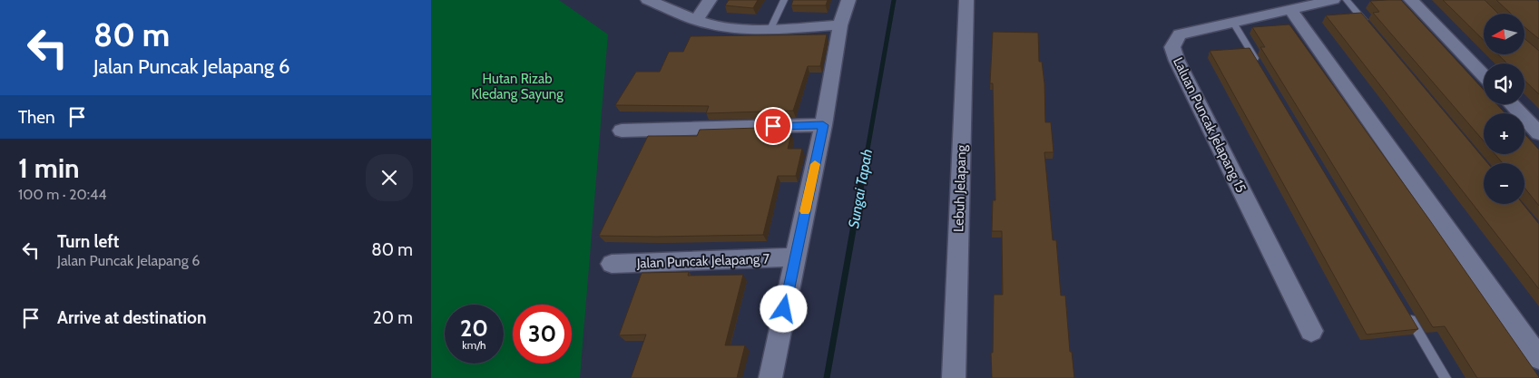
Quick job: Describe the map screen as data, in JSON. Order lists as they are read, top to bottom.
{
  "streets": {
    "street": ["Laluan Puncak Jelapang 15", "Lebuh Jelapang", "Jalan Puncak Jelapang 7"]
  },
  "water": ["Sungai Tapah"],
  "parks": ["Hutan Rizab Kledang Sayung"],
  "north": "left",
  "page": {
    "turn": ["80 m", "Jalan Puncak Jelapang 6"],
    "map_buttons": ["+", "−"],
    "then": "Then",
    "heading": ["1 min", "100 m · 20:44"],
    "list": [
      {
        "name": "Turn left",
        "note": "Jalan Puncak Jelapang 6",
        "value": "80 m"
      },
      {
        "name": "Arrive at destination",
        "value": "20 m"
      }
    ],
    "speed": "20 km/h",
    "limit": "30"
  }
}
